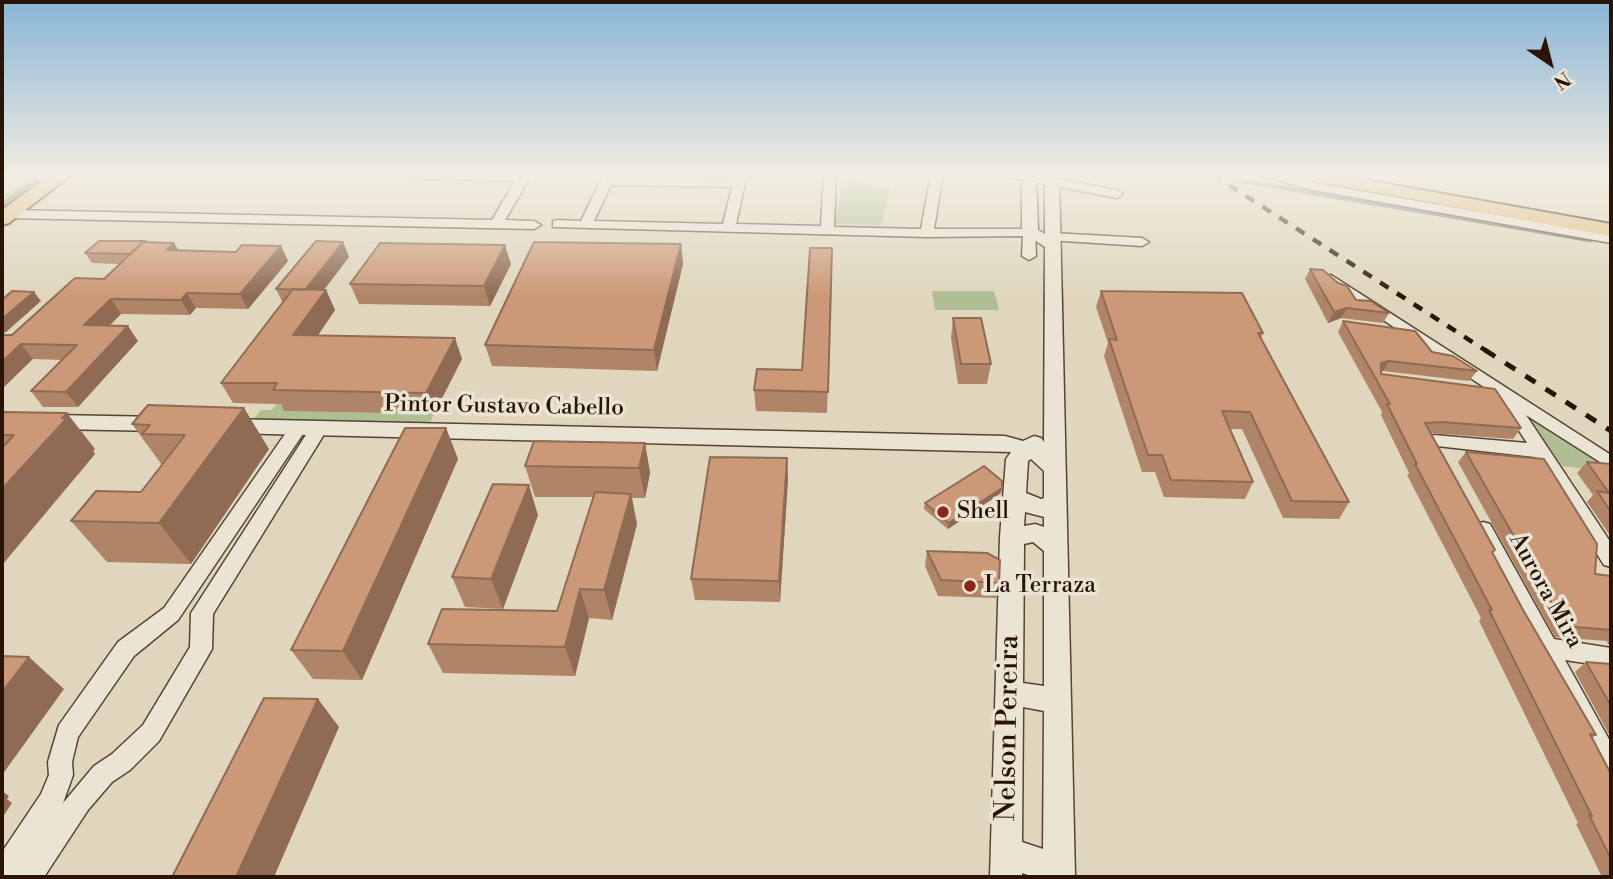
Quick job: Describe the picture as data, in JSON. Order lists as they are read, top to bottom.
{
  "streets": {
    "street": ["Pintor Gustavo Cabello", "Aurora Mira", "Nelson Pereira"]
  },
  "crossings": [
    ["Pintor Gustavo Cabello", "Nelson Pereira"]
  ],
  "places": ["Shell", "La Terraza"],
  "north": "bottom right"
}
